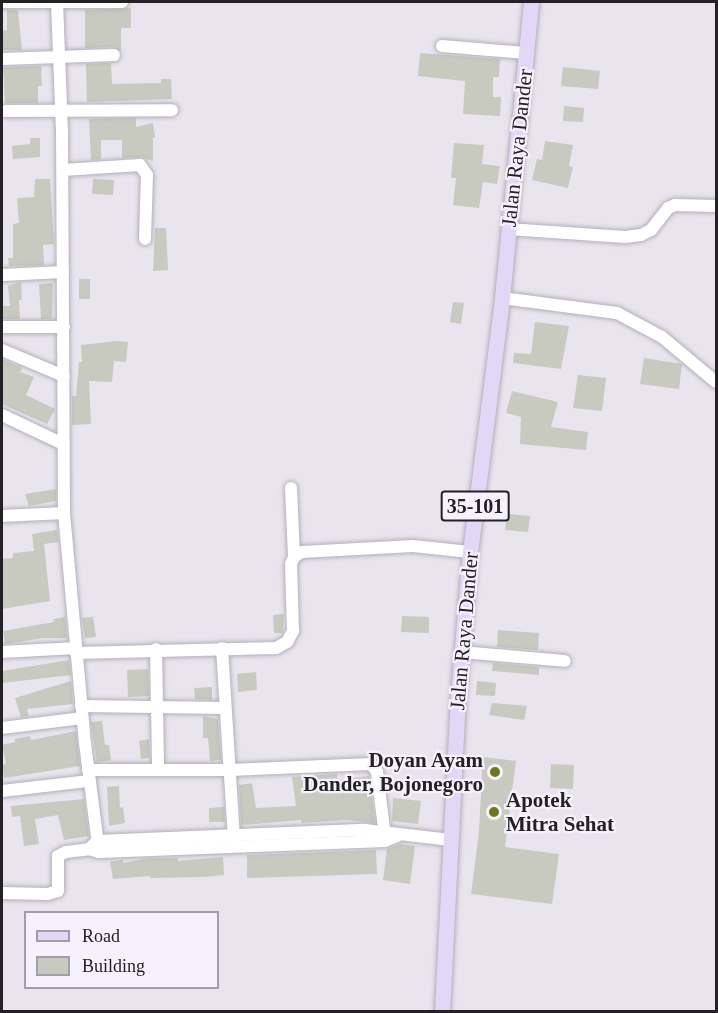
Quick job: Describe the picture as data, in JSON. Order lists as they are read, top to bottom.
{
  "streets": {
    "main road": ["Jalan Raya Dander", "35-101"]
  },
  "places": ["Doyan Ayam Dander, Bojonegoro", "Apotek Mitra Sehat"],
  "legend": ["Road", "Building"]
}
